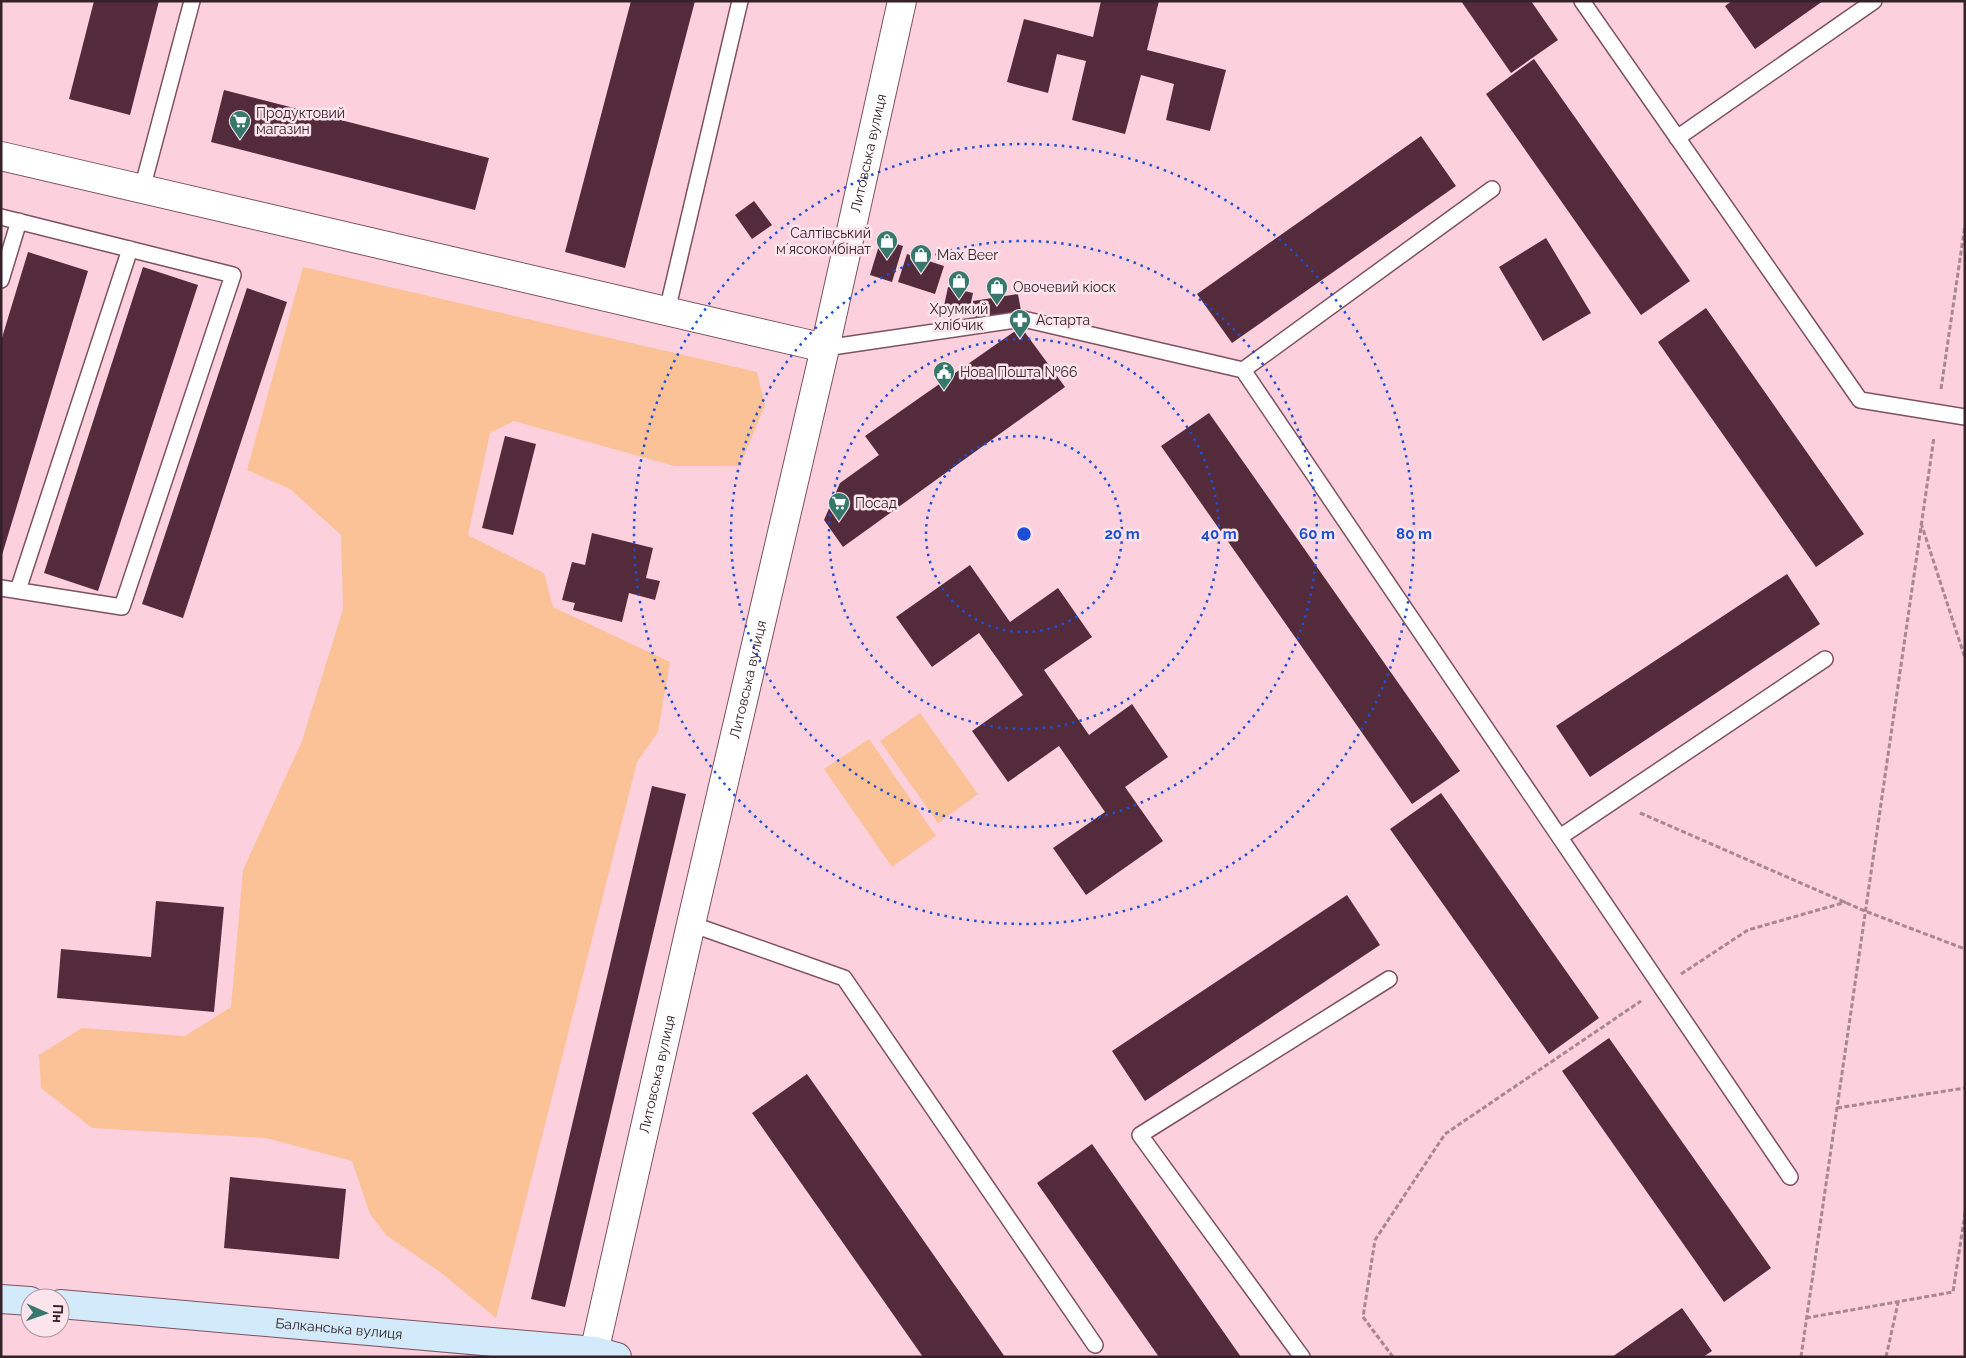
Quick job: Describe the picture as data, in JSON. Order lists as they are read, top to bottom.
{
  "streets": {
    "street": ["Литовська вулиця", "Балканська вулиця"]
  },
  "crossings": [
    ["Литовська вулиця", "Балканська вулиця"]
  ],
  "places": {
    "supermarket": ["Продуктовий магазин", "Посад"],
    "shop": [
      "Салтівський мʼясокомбінат",
      "Max Beer",
      "Хрумкий хлібчик",
      "Овочевий кіоск"
    ],
    "pharmacy": ["Астарта"],
    "public building": ["Нова Пошта №66"]
  },
  "north": "right",
  "rings": [
    "20 m",
    "40 m",
    "60 m",
    "80 m"
  ]
}
